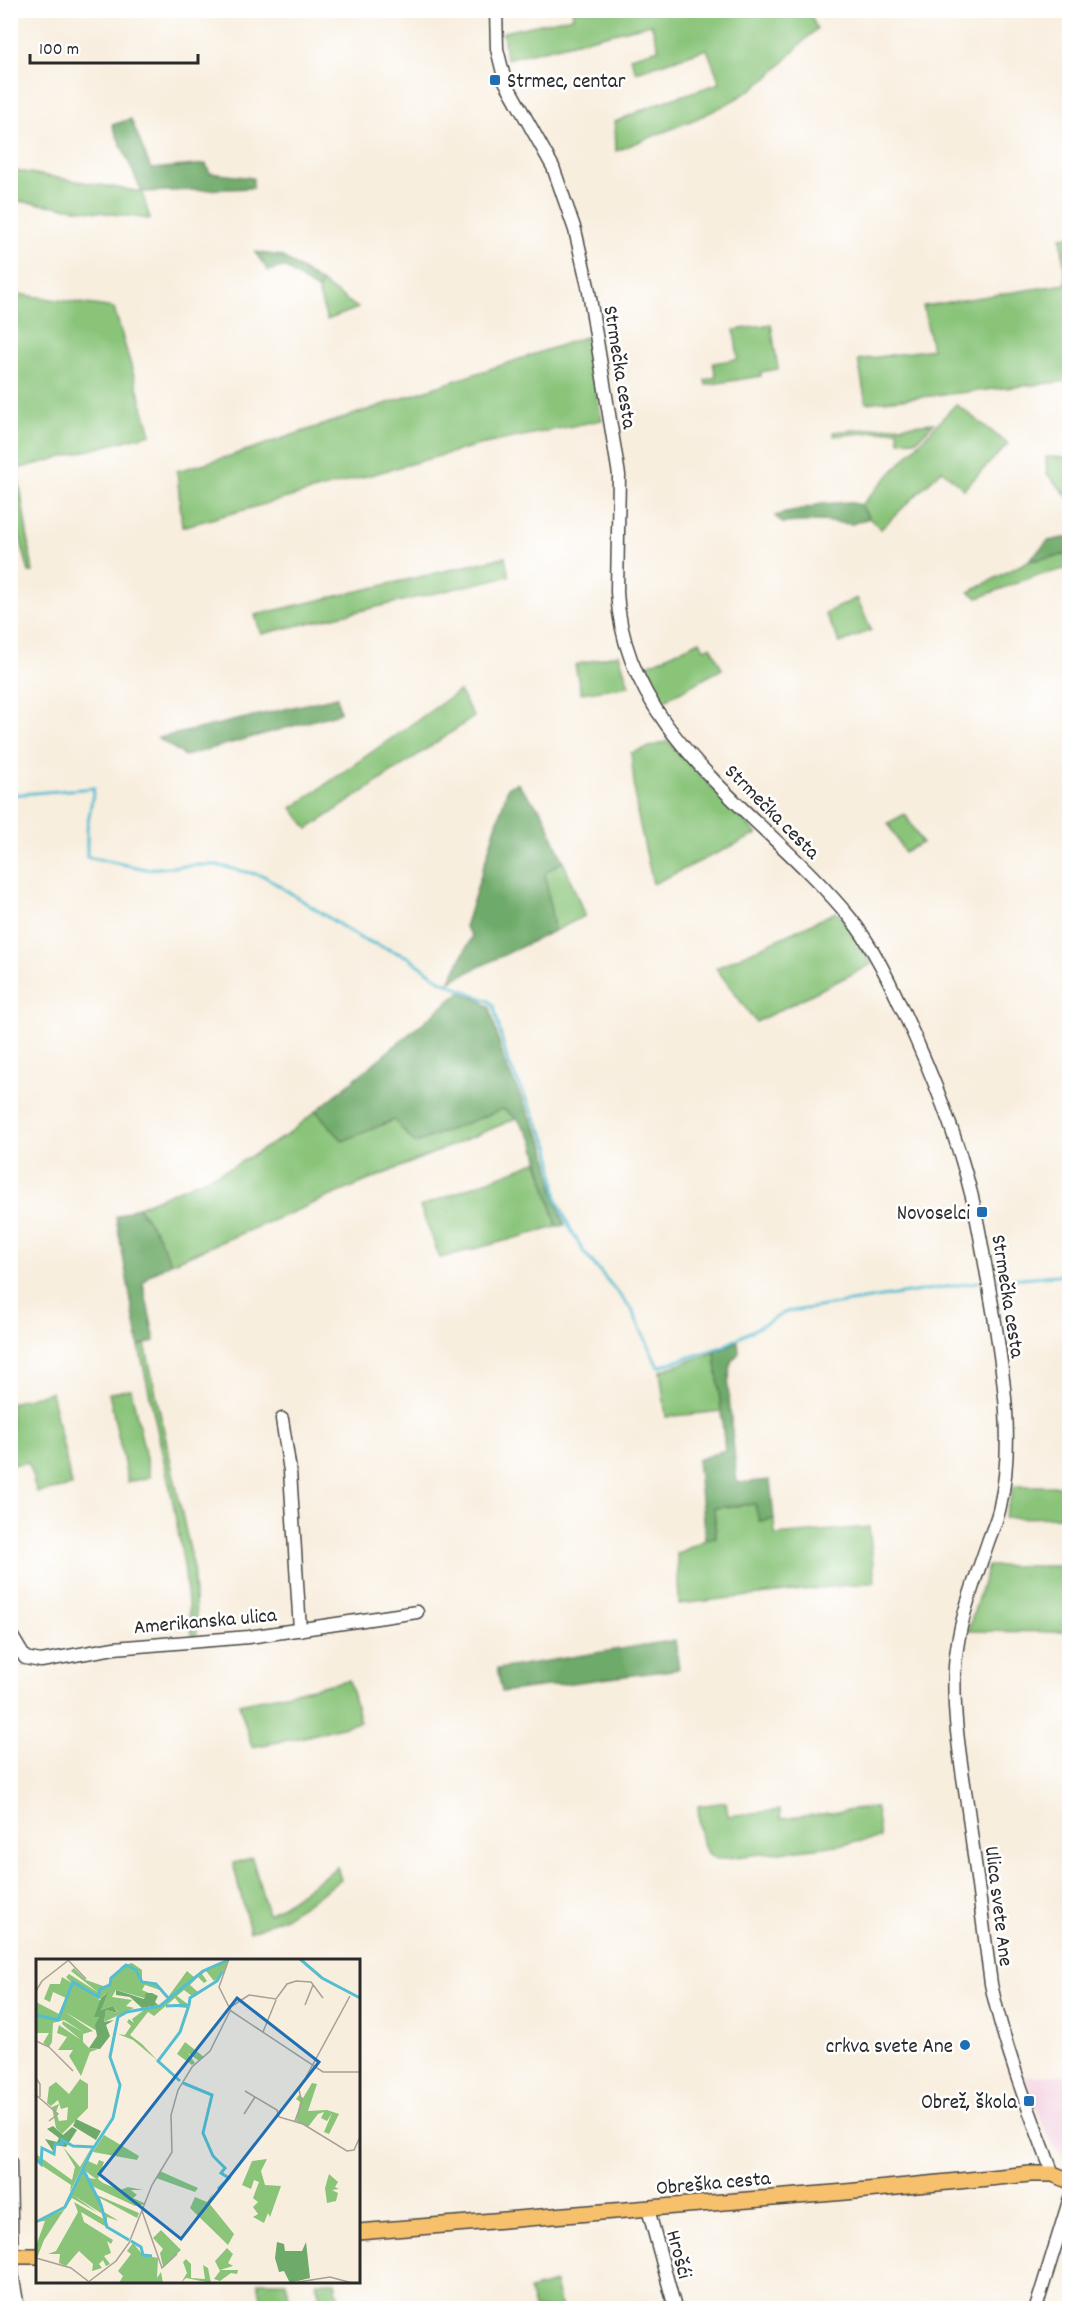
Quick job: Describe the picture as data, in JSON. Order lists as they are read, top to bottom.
{
  "streets": {
    "main road": ["Obreška cesta"],
    "street": [
      "Strmečka cesta",
      "Amerikanska ulica",
      "Ulica svete Ane",
      "Hrošći"
    ]
  },
  "crossings": [
    ["Strmečka cesta", "Ulica svete Ane"],
    ["Ulica svete Ane", "Obreška cesta"],
    ["Obreška cesta", "Hrošći"]
  ],
  "places": {
    "transit": ["Strmec, centar", "Novoselci", "Obrež, škola"],
    "other": ["crkva svete Ane"]
  },
  "scale_bar": "100 m"
}
